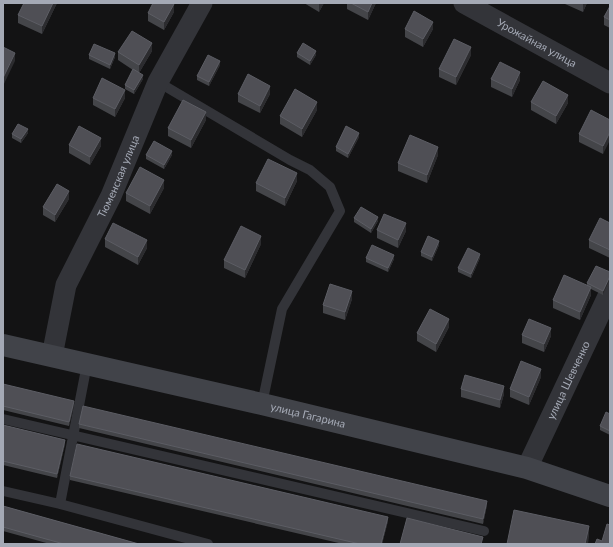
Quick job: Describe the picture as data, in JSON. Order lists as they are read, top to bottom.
{
  "streets": {
    "main road": ["улица Гагарина"],
    "street": ["Урожайная улица", "Тюменская улица", "улица Шевченко"]
  },
  "crossings": [
    ["Тюменская улица", "улица Гагарина"],
    ["улица Шевченко", "улица Гагарина"]
  ]
}
